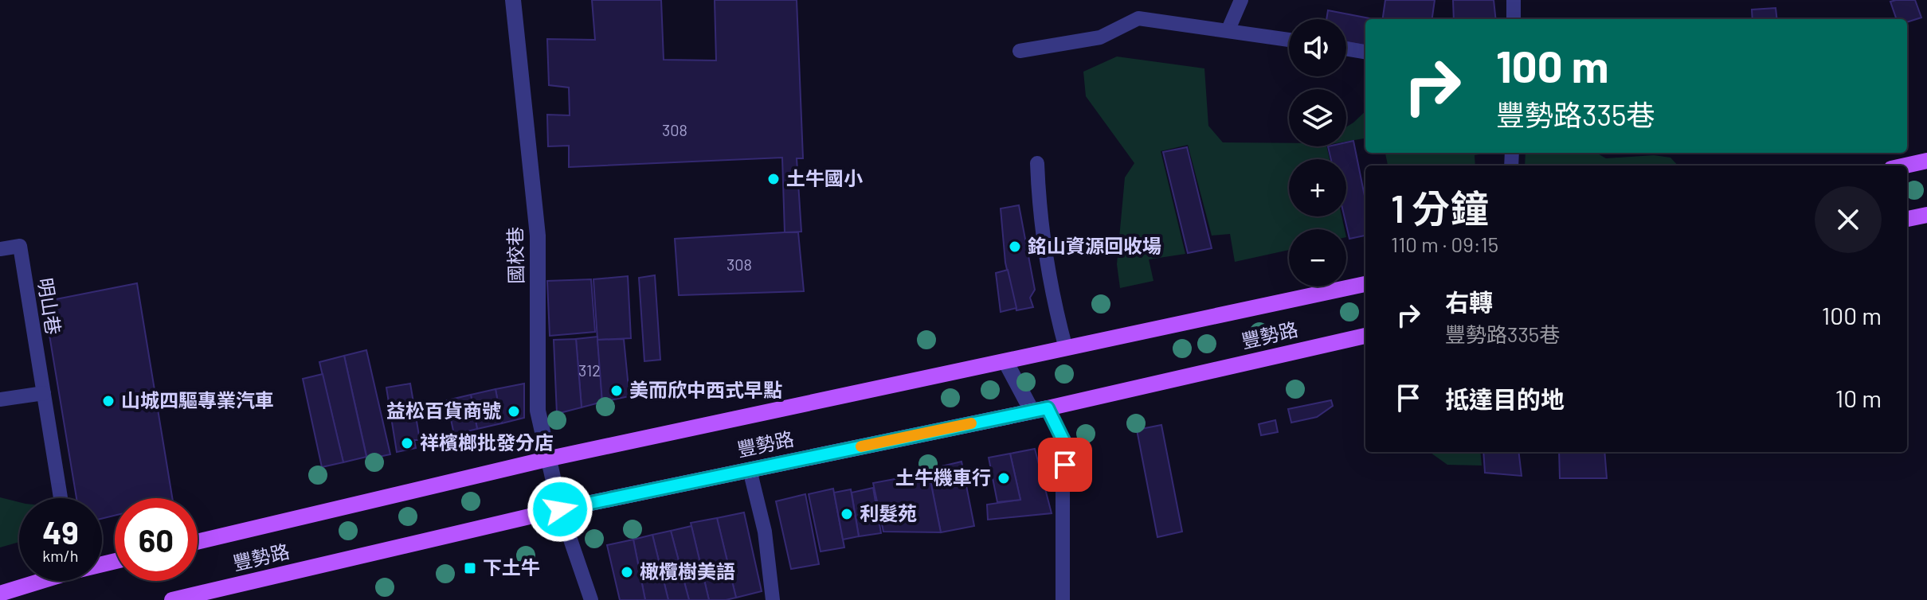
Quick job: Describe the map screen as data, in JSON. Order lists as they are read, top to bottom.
{
  "streets": {
    "main road": ["豐勢路"],
    "street": ["國校巷"],
    "lane": ["明山巷"]
  },
  "crossings": [
    ["國校巷", "豐勢路"]
  ],
  "places": {
    "other": [
      "土牛國小",
      "銘山資源回收場",
      "美而欣中西式早點",
      "山城四驅專業汽車",
      "益松百貨商號",
      "祥檳榔批發分店",
      "土牛機車行",
      "利髮苑",
      "橄欖樹美語"
    ],
    "transit": ["下土牛"]
  },
  "house_numbers": ["308", "308", "312"],
  "page": {
    "map_buttons": ["+", "−"],
    "turn": ["100 m", "豐勢路335巷"],
    "heading": ["1 分鐘", "110 m · 09:15"],
    "list": [
      {
        "name": "右轉",
        "note": "豐勢路335巷",
        "value": "100 m"
      },
      {
        "name": "抵達目的地",
        "value": "10 m"
      }
    ],
    "speed": "49 km/h",
    "limit": "60"
  }
}
